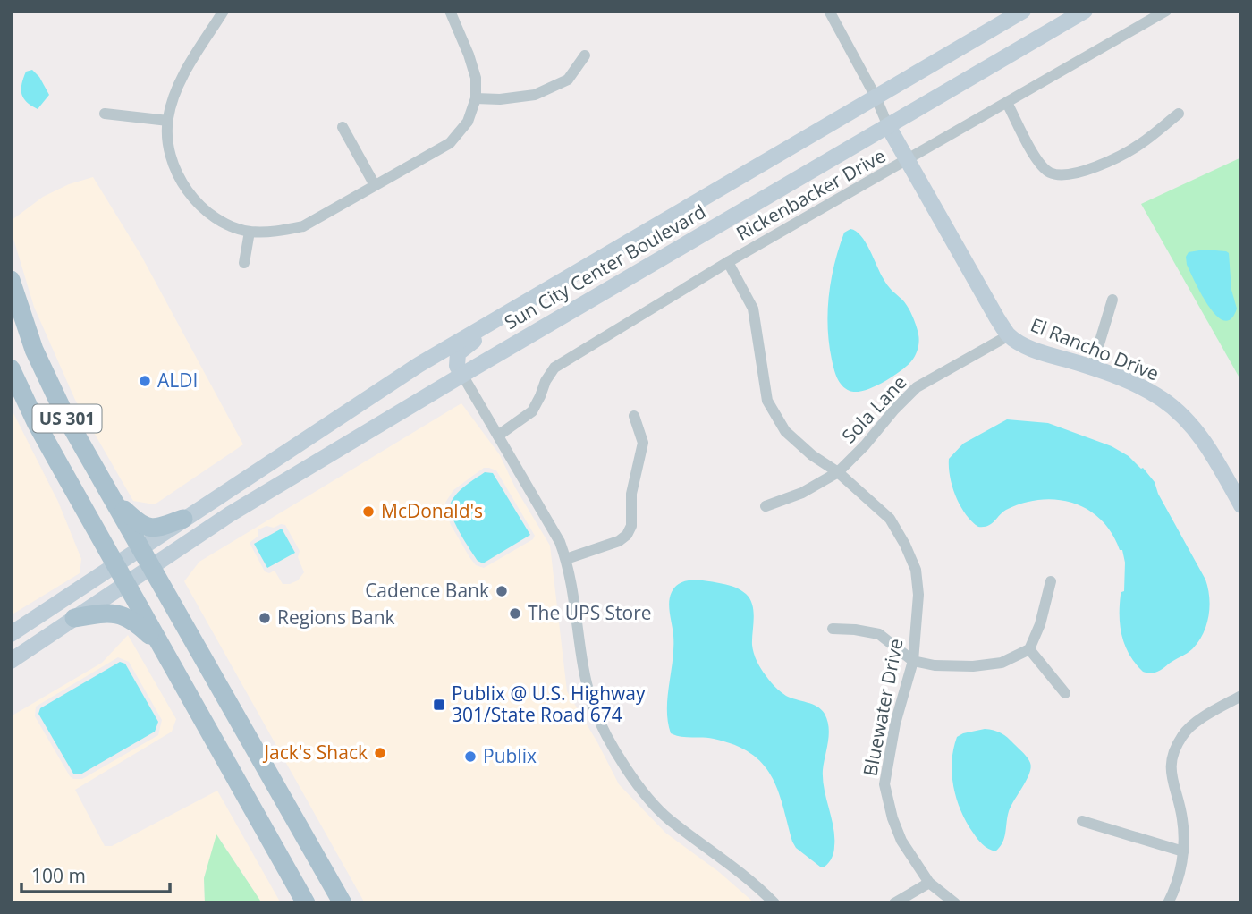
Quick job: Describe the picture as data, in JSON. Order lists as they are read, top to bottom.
{
  "streets": {
    "main road": ["Sun City Center Boulevard", "El Rancho Drive", "US 301"],
    "street": ["Rickenbacker Drive", "Sola Lane", "Bluewater Drive"]
  },
  "crossings": [
    ["Rickenbacker Drive", "El Rancho Drive"],
    ["Rickenbacker Drive", "Bluewater Drive"],
    ["Sun City Center Boulevard", "El Rancho Drive"],
    ["Sun City Center Boulevard", "US 301"],
    ["El Rancho Drive", "Sola Lane"],
    ["Sola Lane", "Bluewater Drive"]
  ],
  "places": {
    "other": [
      "ALDI",
      "McDonald's",
      "Cadence Bank",
      "The UPS Store",
      "Regions Bank",
      "Jack's Shack",
      "Publix"
    ],
    "transit": ["Publix @ U.S. Highway 301/State Road 674"]
  },
  "scale_bar": "100 m"
}
